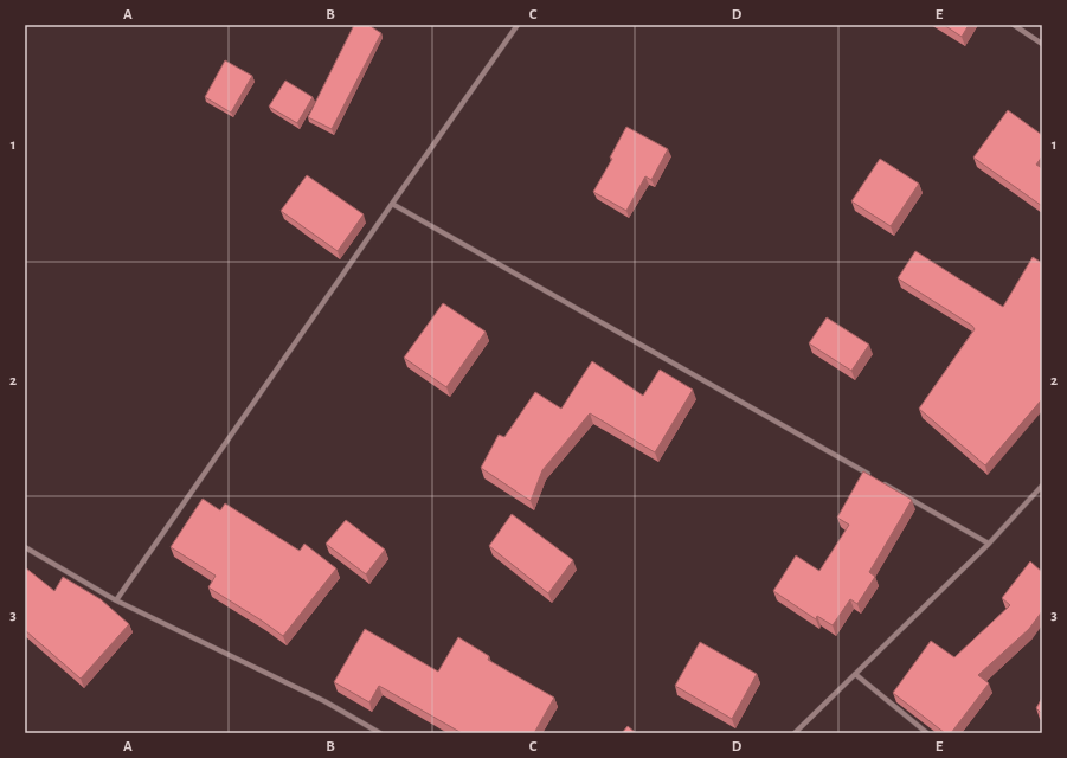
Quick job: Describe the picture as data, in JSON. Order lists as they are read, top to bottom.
{
  "grid": {
    "columns": [
      "A",
      "B",
      "C",
      "D",
      "E"
    ],
    "rows": ["1", "2", "3"]
  }
}
